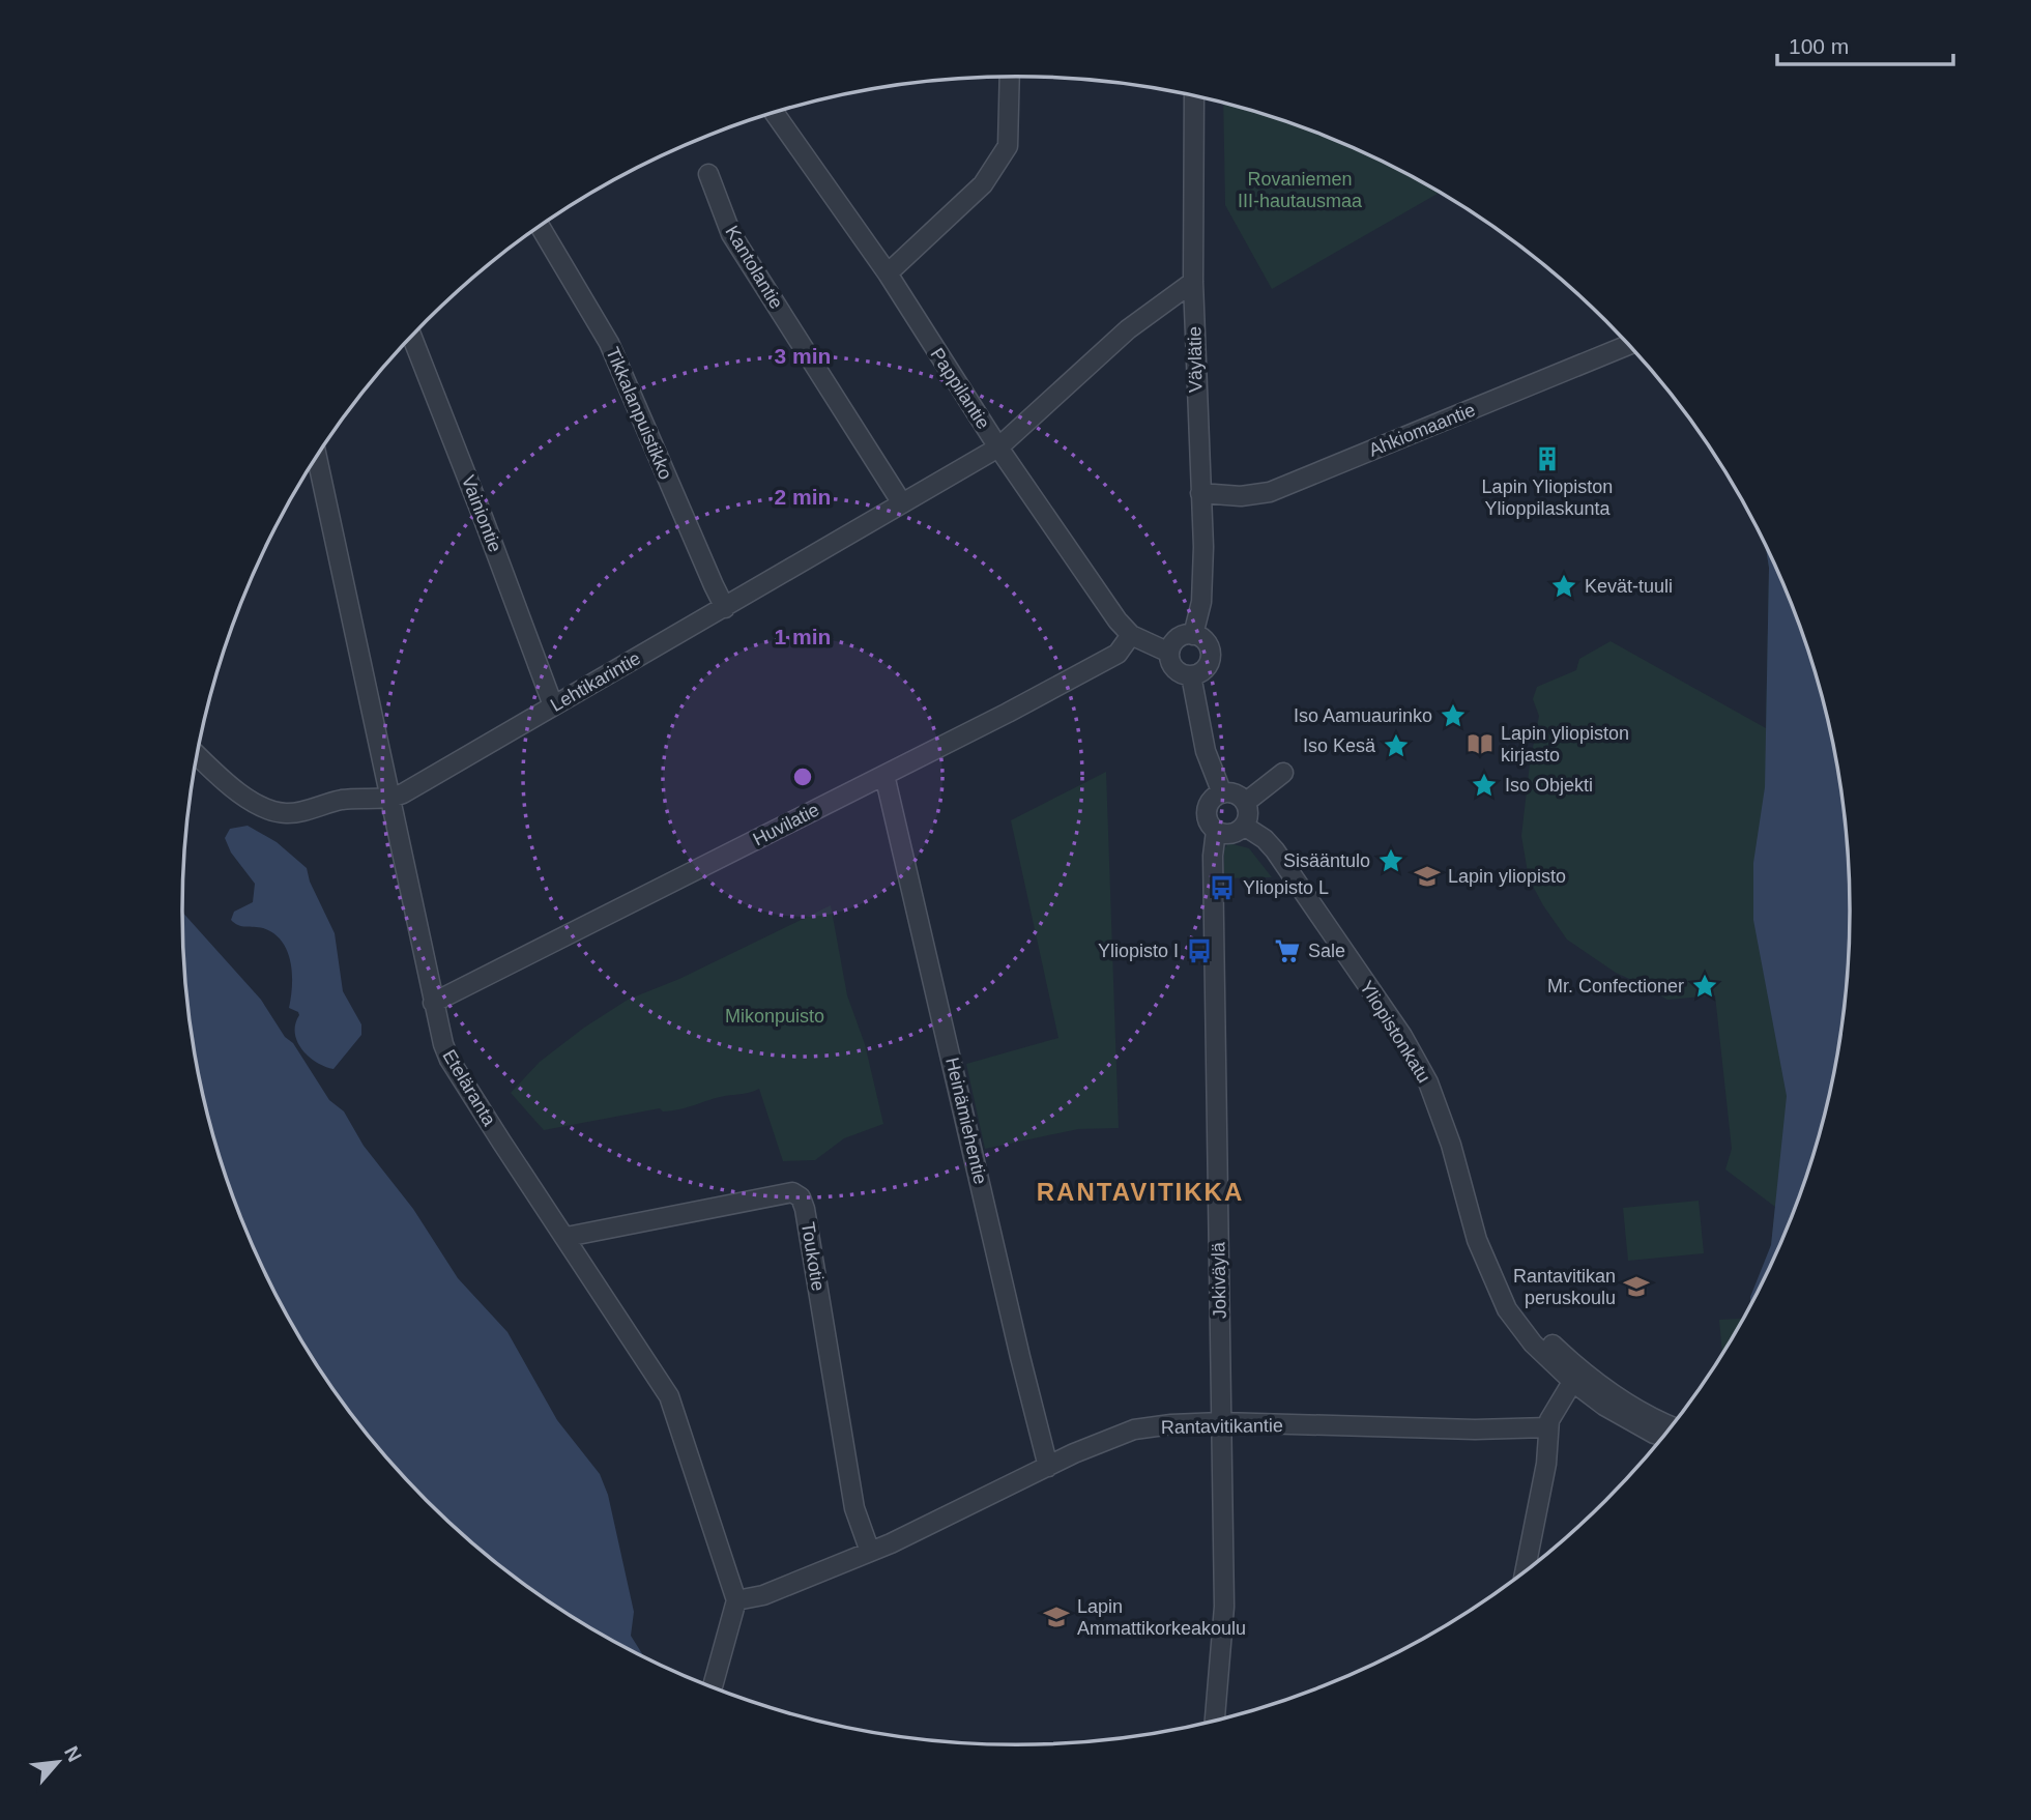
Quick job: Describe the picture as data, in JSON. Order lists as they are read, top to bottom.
{
  "streets": {
    "street": [
      "Kantolantie",
      "Väylätie",
      "Pappilantie",
      "Tikkalanpuistikko",
      "Ahkiomaantie",
      "Vainiontie",
      "Lehtikarintie",
      "Huvilatie",
      "Yliopistonkatu",
      "Eteläranta",
      "Heinämiehentie",
      "Toukotie",
      "Jokiväylä",
      "Rantavitikantie"
    ]
  },
  "crossings": [
    ["Kantolantie", "Lehtikarintie"],
    ["Väylätie", "Pappilantie"],
    ["Väylätie", "Ahkiomaantie"],
    ["Väylätie", "Lehtikarintie"],
    ["Pappilantie", "Lehtikarintie"],
    ["Pappilantie", "Huvilatie"],
    ["Tikkalanpuistikko", "Lehtikarintie"],
    ["Vainiontie", "Lehtikarintie"],
    ["Lehtikarintie", "Eteläranta"],
    ["Huvilatie", "Eteläranta"],
    ["Huvilatie", "Heinämiehentie"],
    ["Yliopistonkatu", "Jokiväylä"],
    ["Eteläranta", "Toukotie"],
    ["Eteläranta", "Rantavitikantie"],
    ["Heinämiehentie", "Rantavitikantie"],
    ["Toukotie", "Rantavitikantie"],
    ["Jokiväylä", "Rantavitikantie"]
  ],
  "districts": ["RANTAVITIKKA"],
  "parks": ["Rovaniemen III-hautausmaa", "Mikonpuisto"],
  "places": {
    "building": ["Lapin Yliopiston Ylioppilaskunta"],
    "place": [
      "Kevät-tuuli",
      "Iso Aamuaurinko",
      "Iso Kesä",
      "Iso Objekti",
      "Sisääntulo",
      "Mr. Confectioner"
    ],
    "library": ["Lapin yliopiston kirjasto"],
    "school or university": ["Lapin yliopisto", "Rantavitikan peruskoulu", "Lapin Ammattikorkeakoulu"],
    "bus stop": ["Yliopisto L", "Yliopisto I"],
    "supermarket": ["Sale"]
  },
  "scale_bar": "100 m",
  "north": "top right",
  "rings": ["3 min", "2 min", "1 min"]
}
